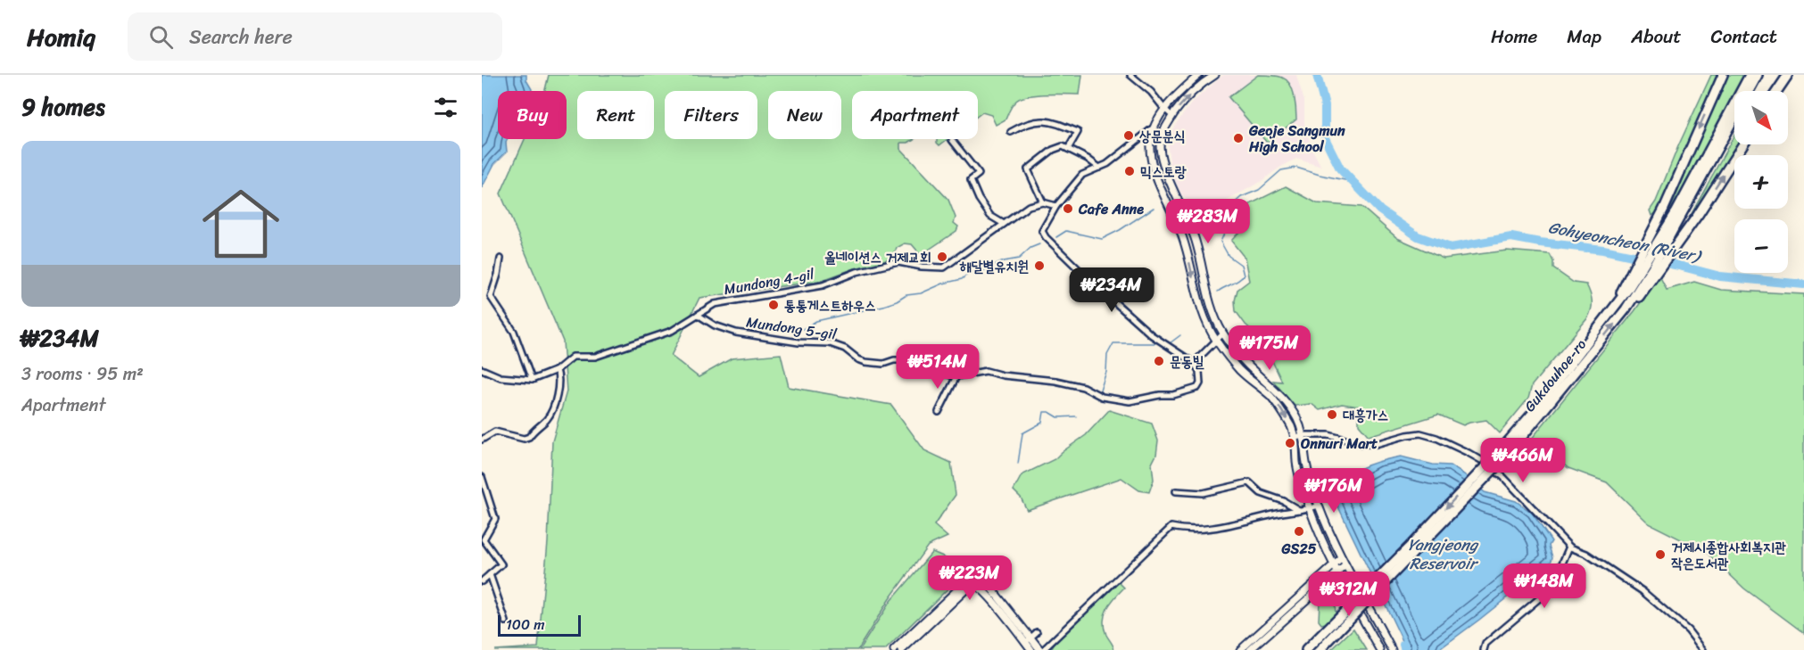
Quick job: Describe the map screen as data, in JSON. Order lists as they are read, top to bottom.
{
  "streets": {
    "highway": ["Gukdouhoe-ro"],
    "street": ["Mundong 4-gil", "Mundong 5-gil"]
  },
  "crossings": [
    ["Mundong 4-gil", "Mundong 5-gil"]
  ],
  "water": ["Gohyeoncheon (River)", "Yangjeong Reservoir"],
  "places": [
    "상문분식",
    "Geoje Sangmun High School",
    "믹스토랑",
    "Cafe Anne",
    "올네이션스 거제교회",
    "해달별유치원",
    "통통게스트하우스",
    "문동빌",
    "대흥가스",
    "Onnuri Mart",
    "GS25",
    "거제시종합사회복지관 작은도서관"
  ],
  "scale_bar": "100 m",
  "north": "bottom right",
  "page": {
    "header": "Homiq",
    "search": "Search here",
    "nav": [
      "Home",
      "Map",
      "About",
      "Contact"
    ],
    "heading": "9 homes",
    "map_buttons": ["+", "−"],
    "chip": [
      "Buy",
      "Rent",
      "Filters",
      "New",
      "Apartment"
    ],
    "list": [
      {
        "name": "₩234M",
        "note": "3 rooms · 95 m² · Apartment"
      }
    ],
    "price": [
      "₩283M",
      "₩234M",
      "₩175M",
      "₩514M",
      "₩466M",
      "₩176M",
      "₩223M",
      "₩148M",
      "₩312M"
    ],
    "scale": "100 m"
  }
}
